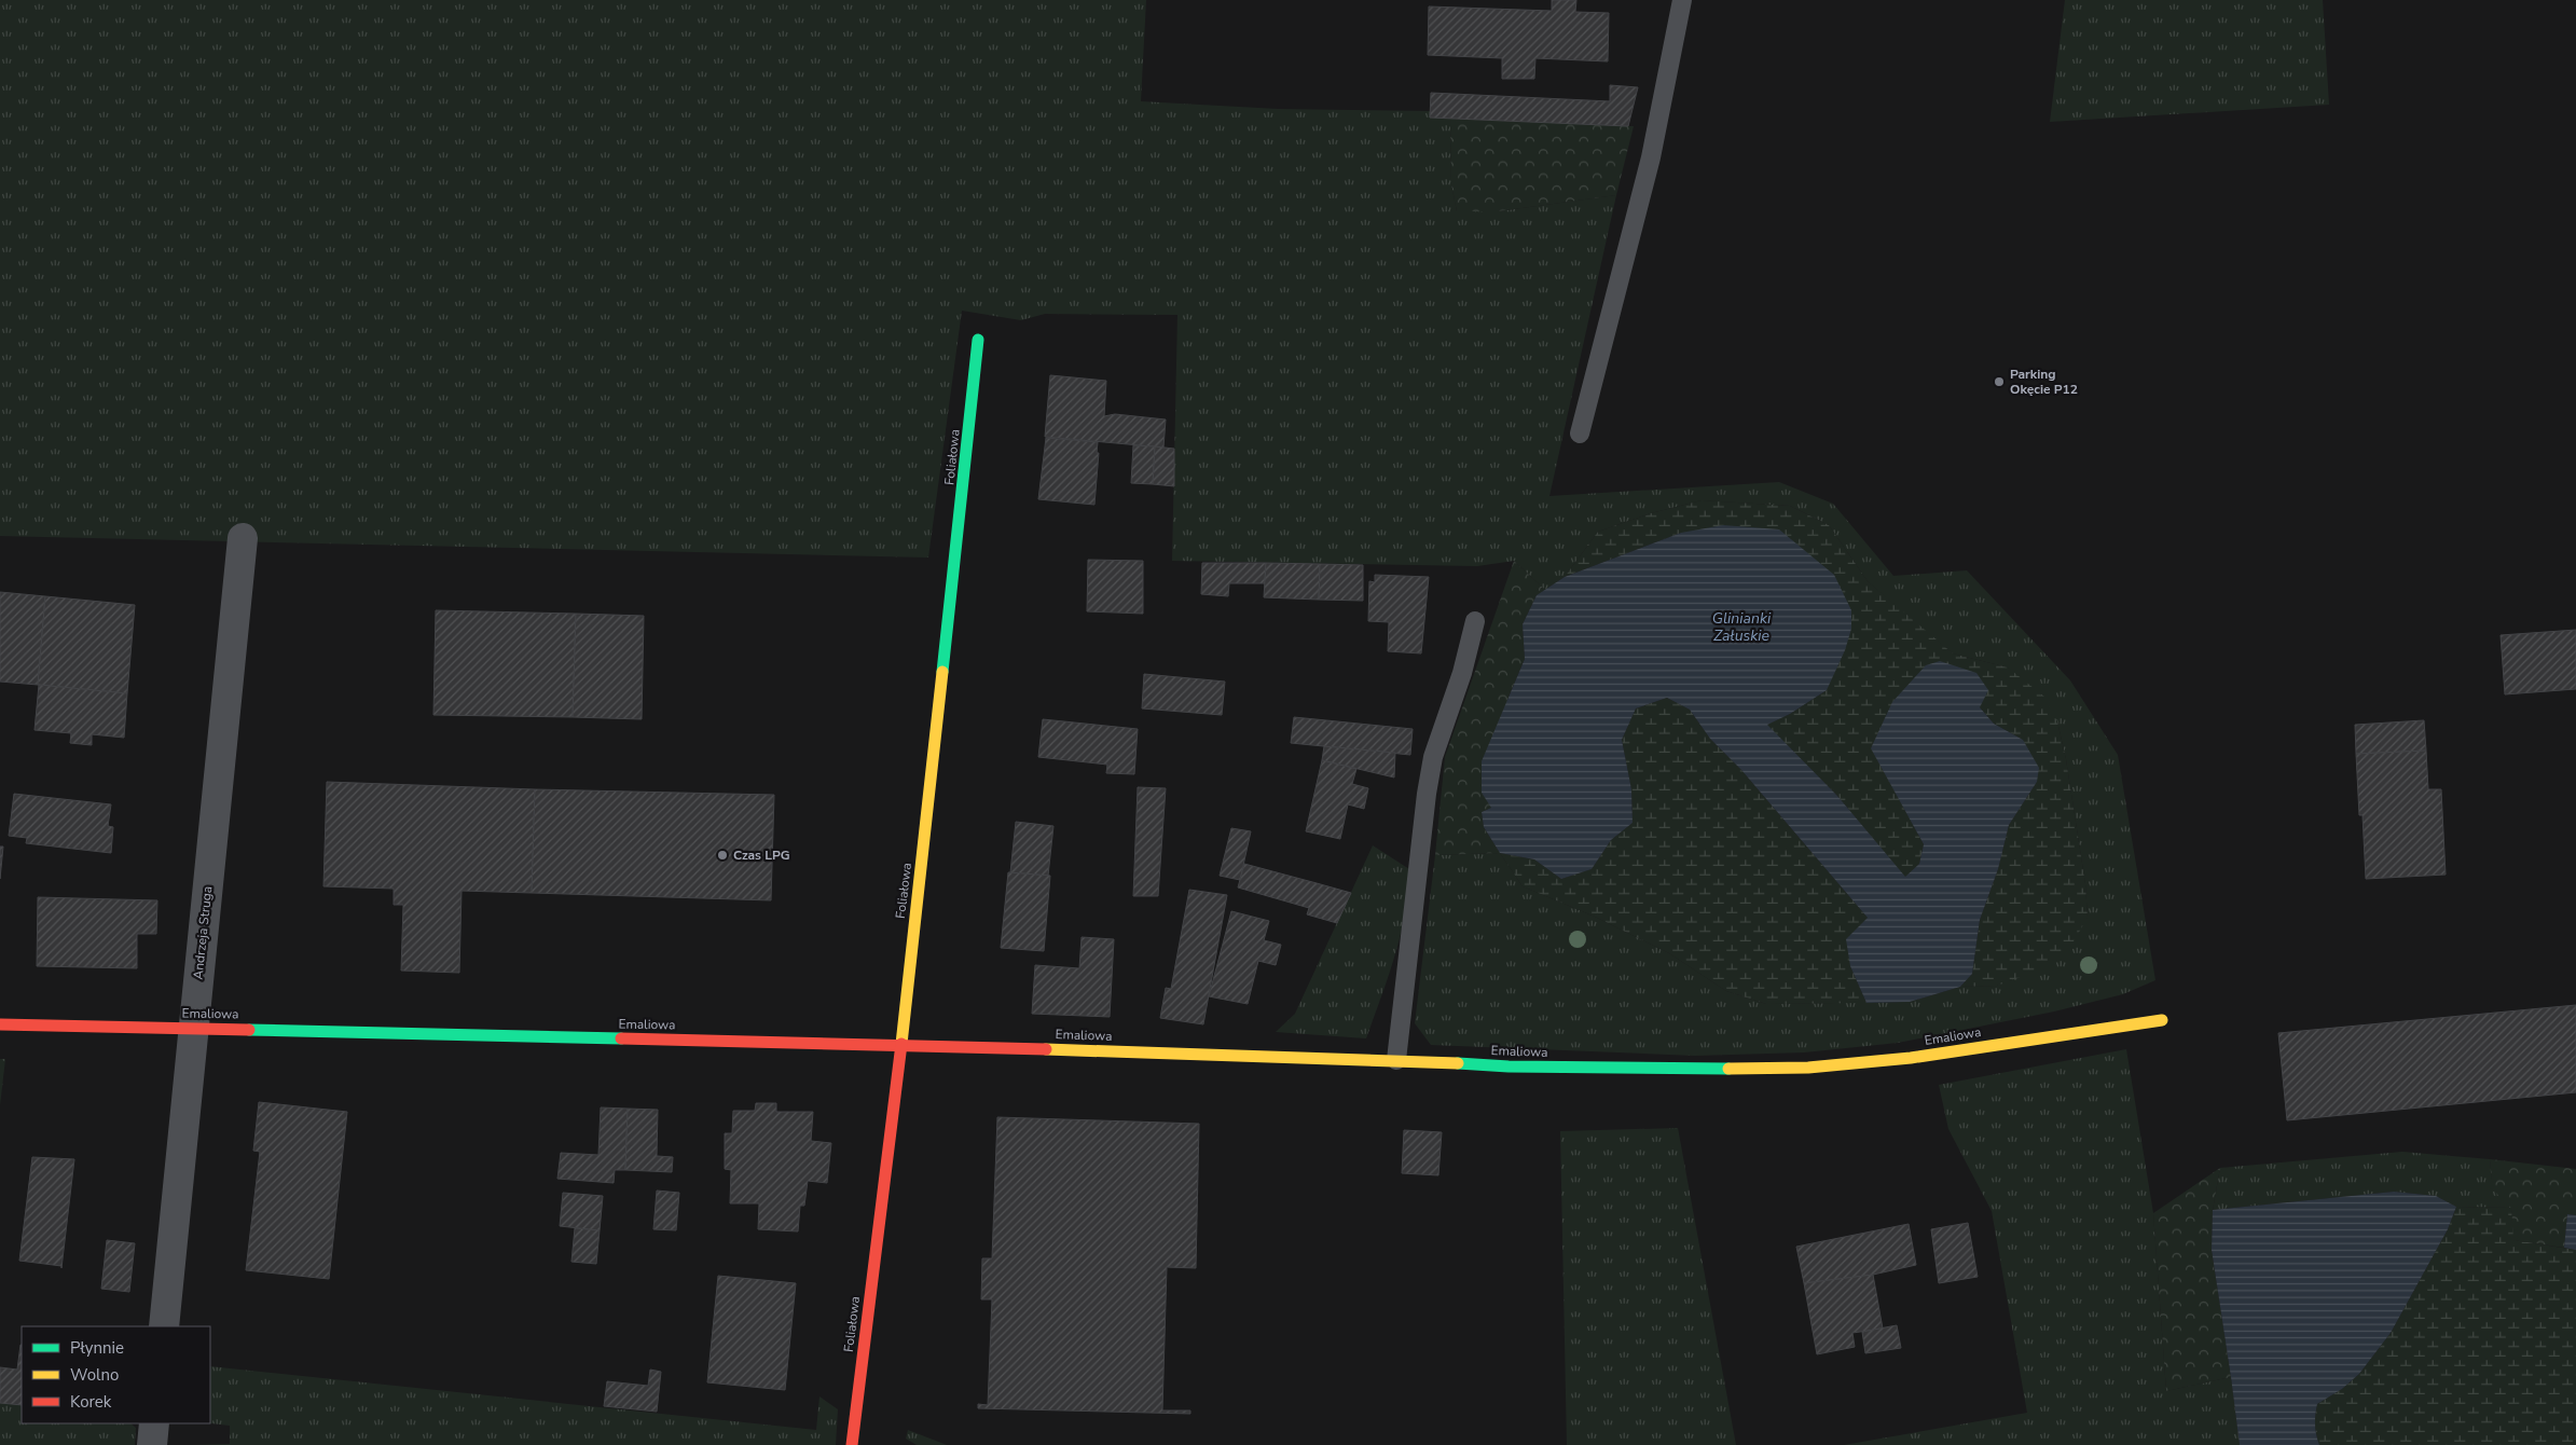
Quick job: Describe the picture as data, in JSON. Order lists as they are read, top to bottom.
{
  "streets": {
    "street": ["Foliałowa", "Andrzeja Struga", "Emaliowa"]
  },
  "crossings": [
    ["Foliałowa", "Emaliowa"],
    ["Andrzeja Struga", "Emaliowa"]
  ],
  "water": ["Glinianki Załuskie"],
  "places": ["Parking Okęcie P12", "Czas LPG"],
  "legend": ["Płynnie", "Wolno", "Korek"]
}
